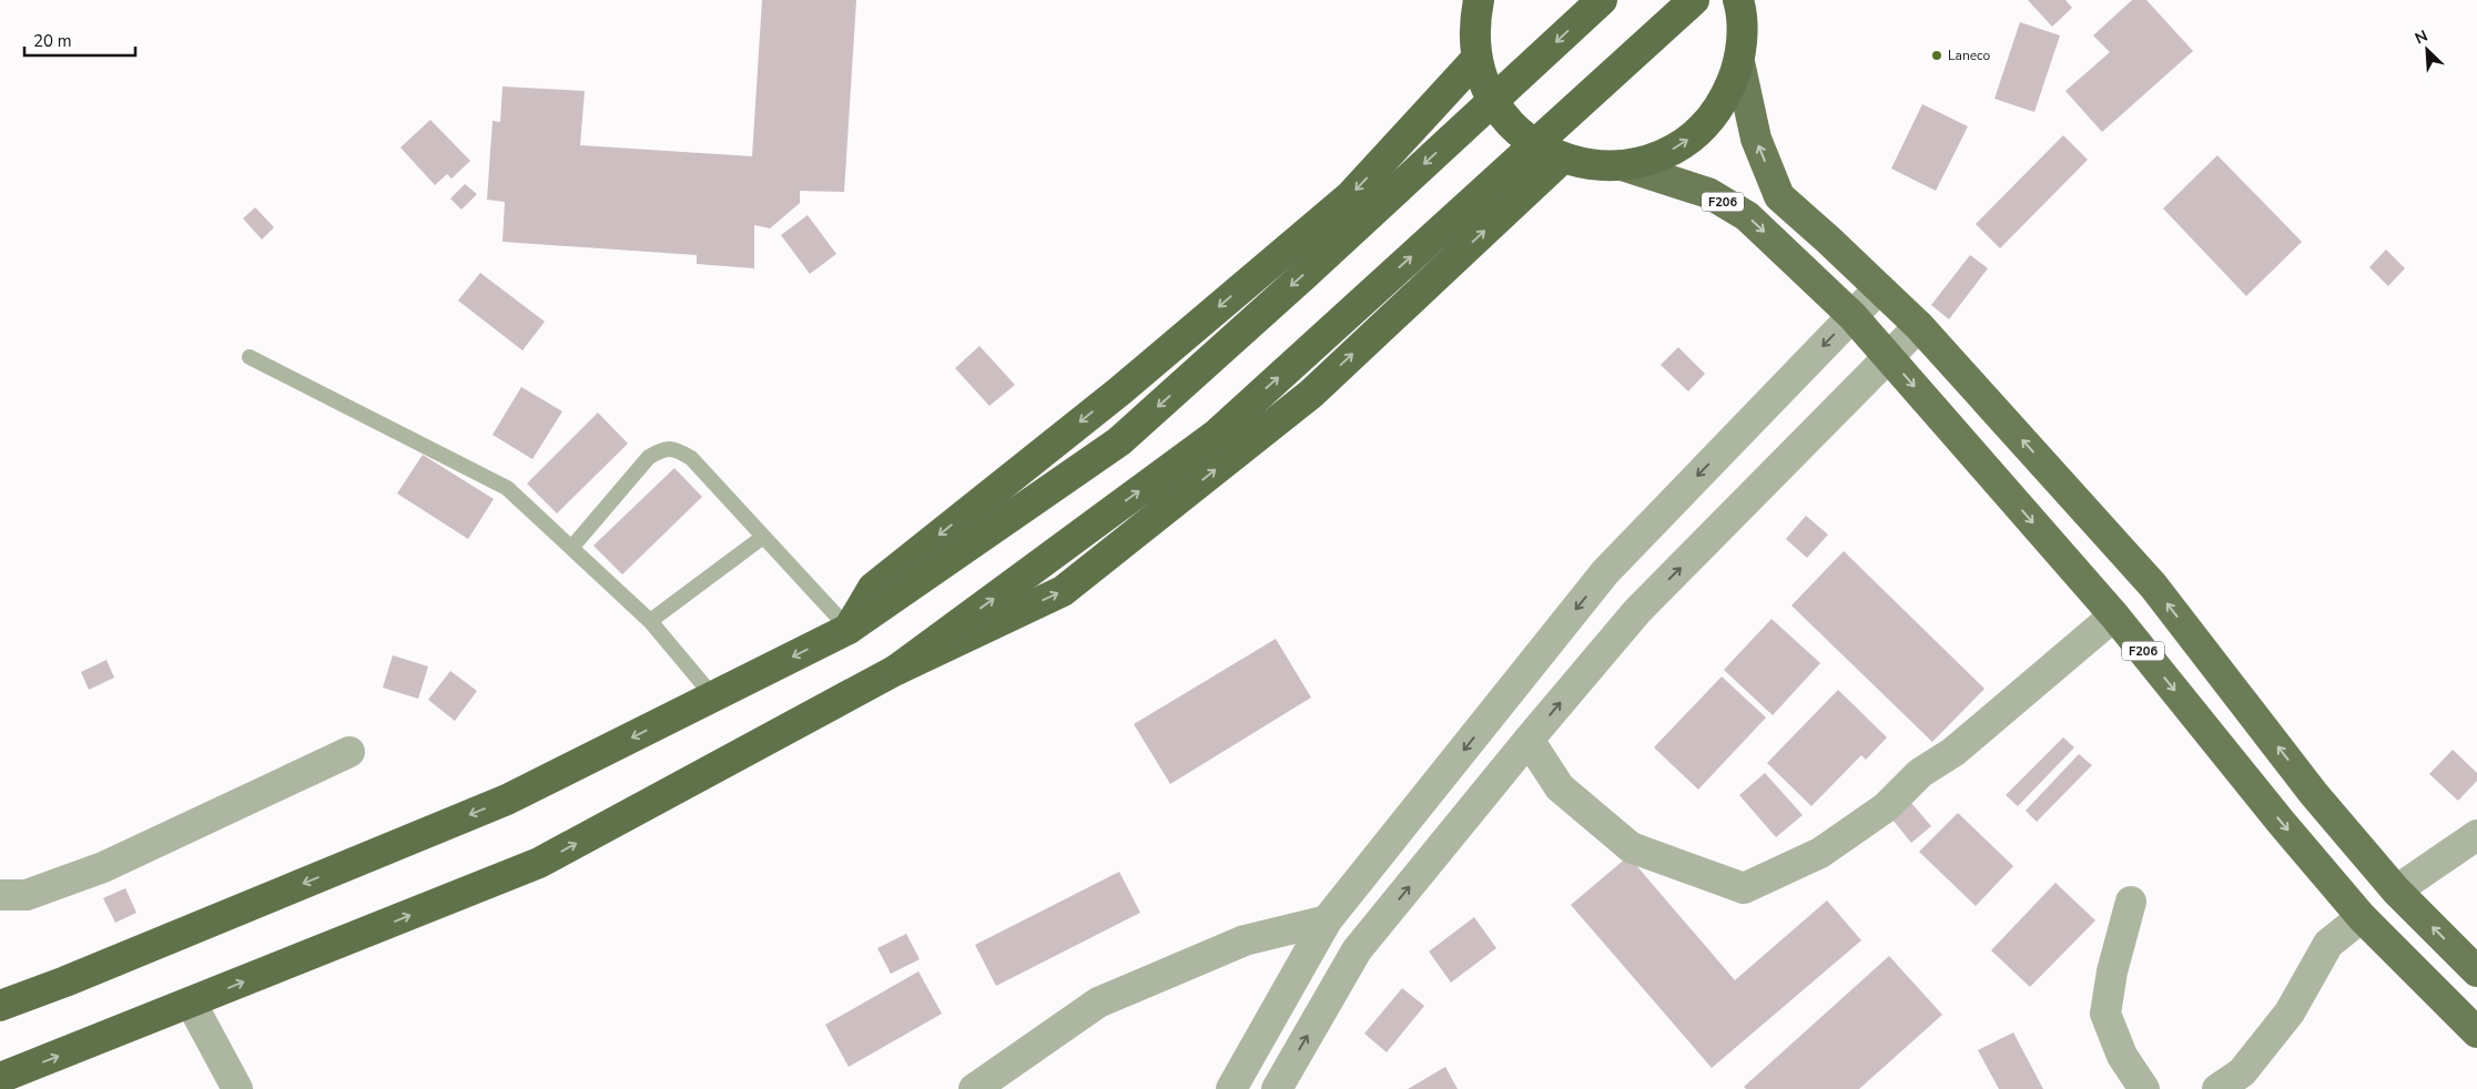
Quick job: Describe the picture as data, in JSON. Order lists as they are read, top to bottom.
{
  "streets": {
    "main road": ["F206"]
  },
  "places": ["Laneco"],
  "scale_bar": "20 m",
  "north": "top left"
}
